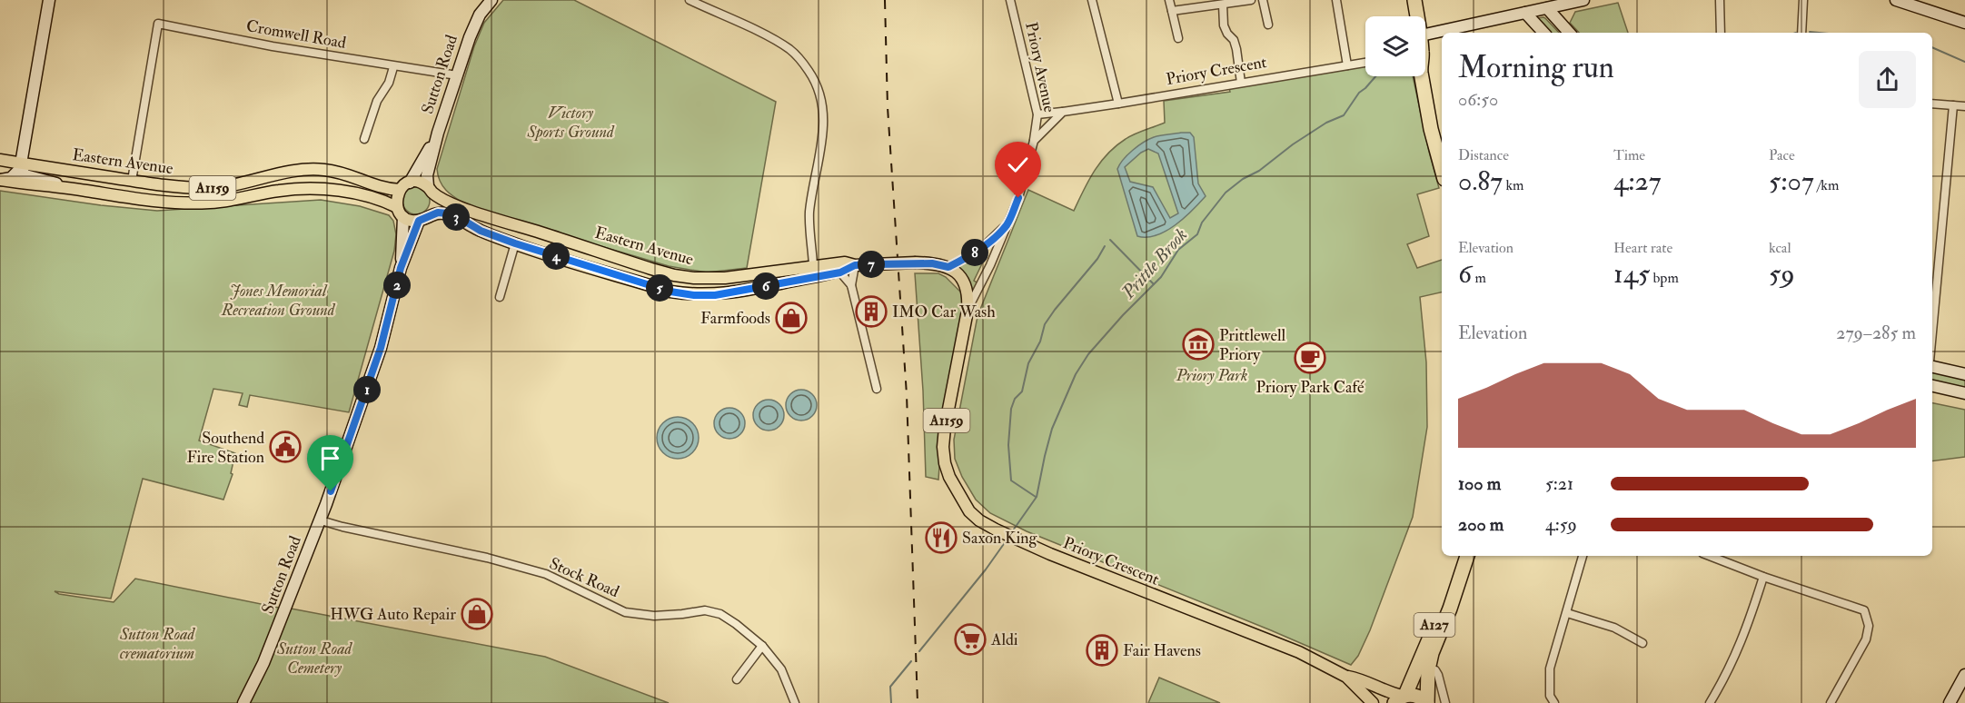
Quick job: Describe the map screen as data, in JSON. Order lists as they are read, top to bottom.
{
  "streets": {
    "highway": ["A127"],
    "main road": ["Priory Crescent", "Eastern Avenue", "A1159"],
    "street": [
      "Cromwell Road",
      "Priory Avenue",
      "Sutton Road",
      "Stock Road"
    ]
  },
  "crossings": [
    ["Cromwell Road", "Sutton Road"],
    ["Cromwell Road", "Eastern Avenue"],
    ["Priory Avenue", "Priory Crescent"],
    ["Priory Crescent", "Eastern Avenue"],
    ["Priory Crescent", "A127"],
    ["Sutton Road", "Eastern Avenue"],
    ["Sutton Road", "Stock Road"]
  ],
  "water": ["Prittle Brook"],
  "parks": [
    "Victory Sports Ground",
    "Jones Memorial Recreation Ground",
    "Priory Park",
    "Sutton Road crematorium",
    "Sutton Road Cemetery"
  ],
  "places": {
    "building": ["IMO Car Wash", "Fair Havens"],
    "shop": ["Farmfoods", "HWG Auto Repair"],
    "museum": ["Prittlewell Priory"],
    "cafe": ["Priory Park Café"],
    "public building": ["Southend Fire Station"],
    "restaurant": ["Saxon King"],
    "supermarket": ["Aldi"]
  },
  "page": {
    "heading": ["Morning run", "06:50"],
    "stats": [
      ["Distance", "0.87 km"],
      ["Time", "4:27"],
      ["Pace", "5:07 /km"],
      ["Elevation", "6 m"],
      ["Heart rate", "145 bpm"],
      ["kcal", "59"]
    ],
    "pins": [
      "3",
      "8",
      "4",
      "7",
      "2",
      "6",
      "5",
      "1"
    ],
    "chart": ["Elevation", "279–285 m"],
    "list": [
      {
        "name": "100 m",
        "note": "5:21"
      },
      {
        "name": "200 m",
        "note": "4:59"
      }
    ]
  }
}
